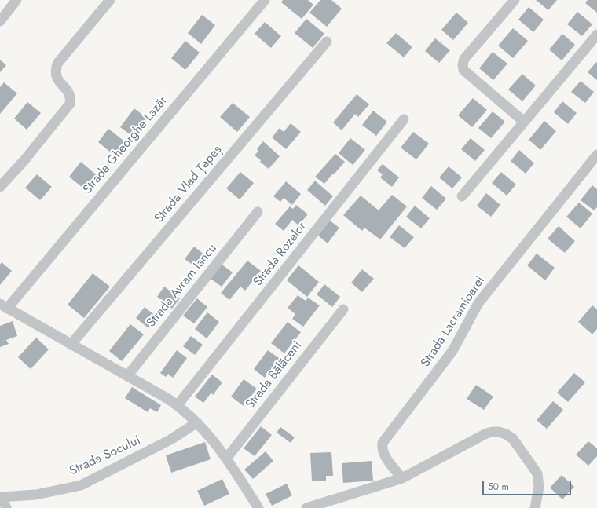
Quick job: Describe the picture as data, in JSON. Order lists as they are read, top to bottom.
{
  "streets": {
    "street": [
      "Strada Gheorghe Lazăr",
      "Strada Vlad Țepeș",
      "Strada Rozelor",
      "Strada Avram Iancu",
      "Strada Lacramioarei",
      "Strada Bălăceni",
      "Strada Socului"
    ]
  },
  "scale_bar": "50 m"
}
